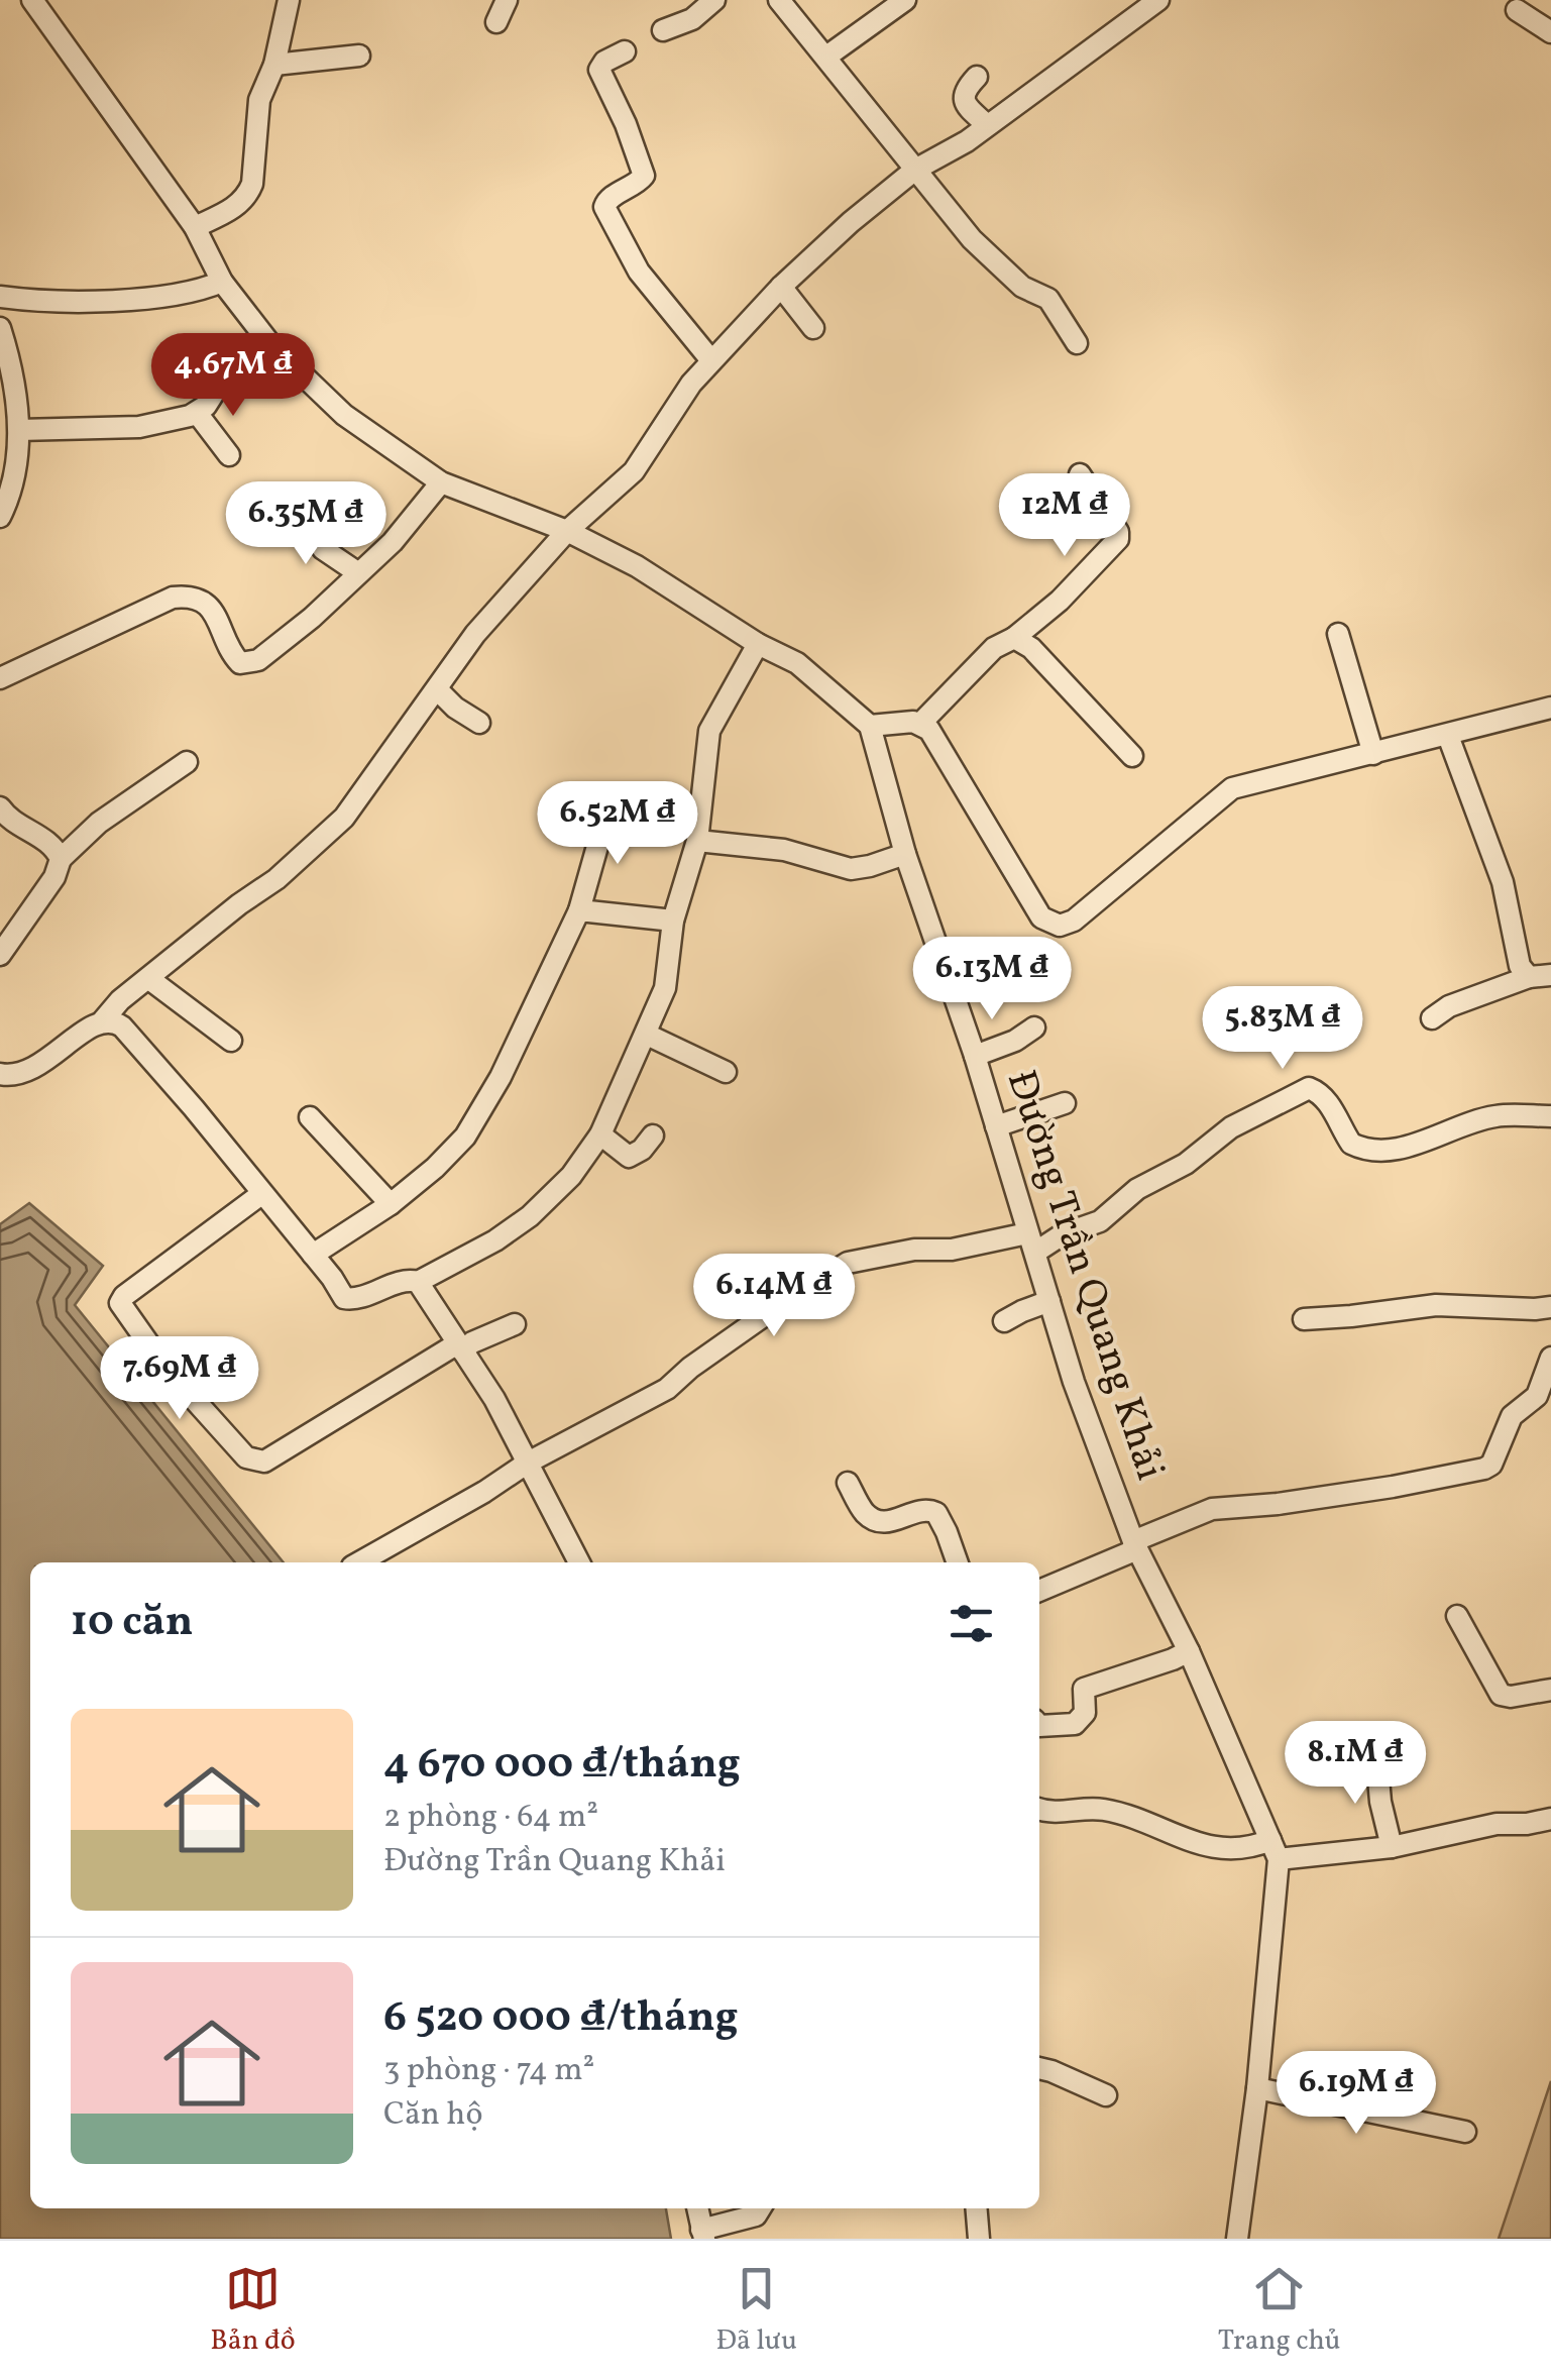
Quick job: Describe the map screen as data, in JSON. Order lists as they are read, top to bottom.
{
  "streets": {
    "street": ["Đường Trần Quang Khải"]
  },
  "page": {
    "price": [
      "4.67M ₫",
      "12M ₫",
      "6.35M ₫",
      "6.52M ₫",
      "6.13M ₫",
      "5.83M ₫",
      "6.14M ₫",
      "7.69M ₫",
      "8.1M ₫",
      "6.19M ₫"
    ],
    "heading": "10 căn",
    "list": [
      {
        "name": "4 670 000 ₫/tháng",
        "note": "2 phòng · 64 m² · Đường Trần Quang Khải"
      },
      {
        "name": "6 520 000 ₫/tháng",
        "note": "3 phòng · 74 m² · Căn hộ"
      }
    ],
    "tabs": ["Bản đồ", "Đã lưu", "Trang chủ"]
  }
}
